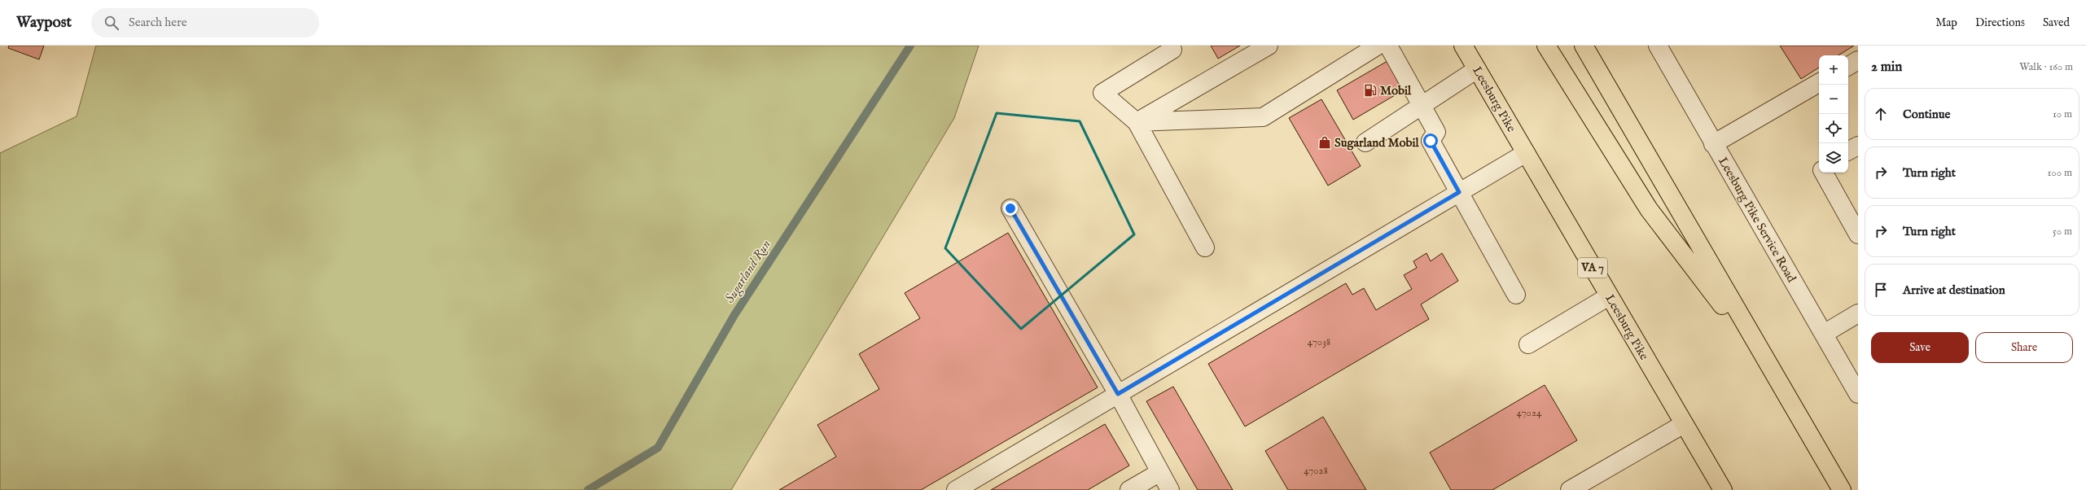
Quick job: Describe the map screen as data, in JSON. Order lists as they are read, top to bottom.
{
  "streets": {
    "highway": ["Leesburg Pike", "VA 7"],
    "street": ["Leesburg Pike Service Road"]
  },
  "water": ["Sugarland Run"],
  "places": {
    "fuel station": ["Mobil"],
    "shop": ["Sugarland Mobil"]
  },
  "house_numbers": ["47038", "47024", "47028"],
  "page": {
    "header": "Waypost",
    "search": "Search here",
    "nav": ["Map", "Directions", "Saved"],
    "heading": ["2 min", "Walk · 160 m"],
    "map_buttons": ["+", "−"],
    "list": [
      ["Continue", "10 m"],
      ["Turn right", "100 m"],
      ["Turn right", "50 m"],
      "Arrive at destination"
    ],
    "buttons": ["Save", "Share"]
  }
}
